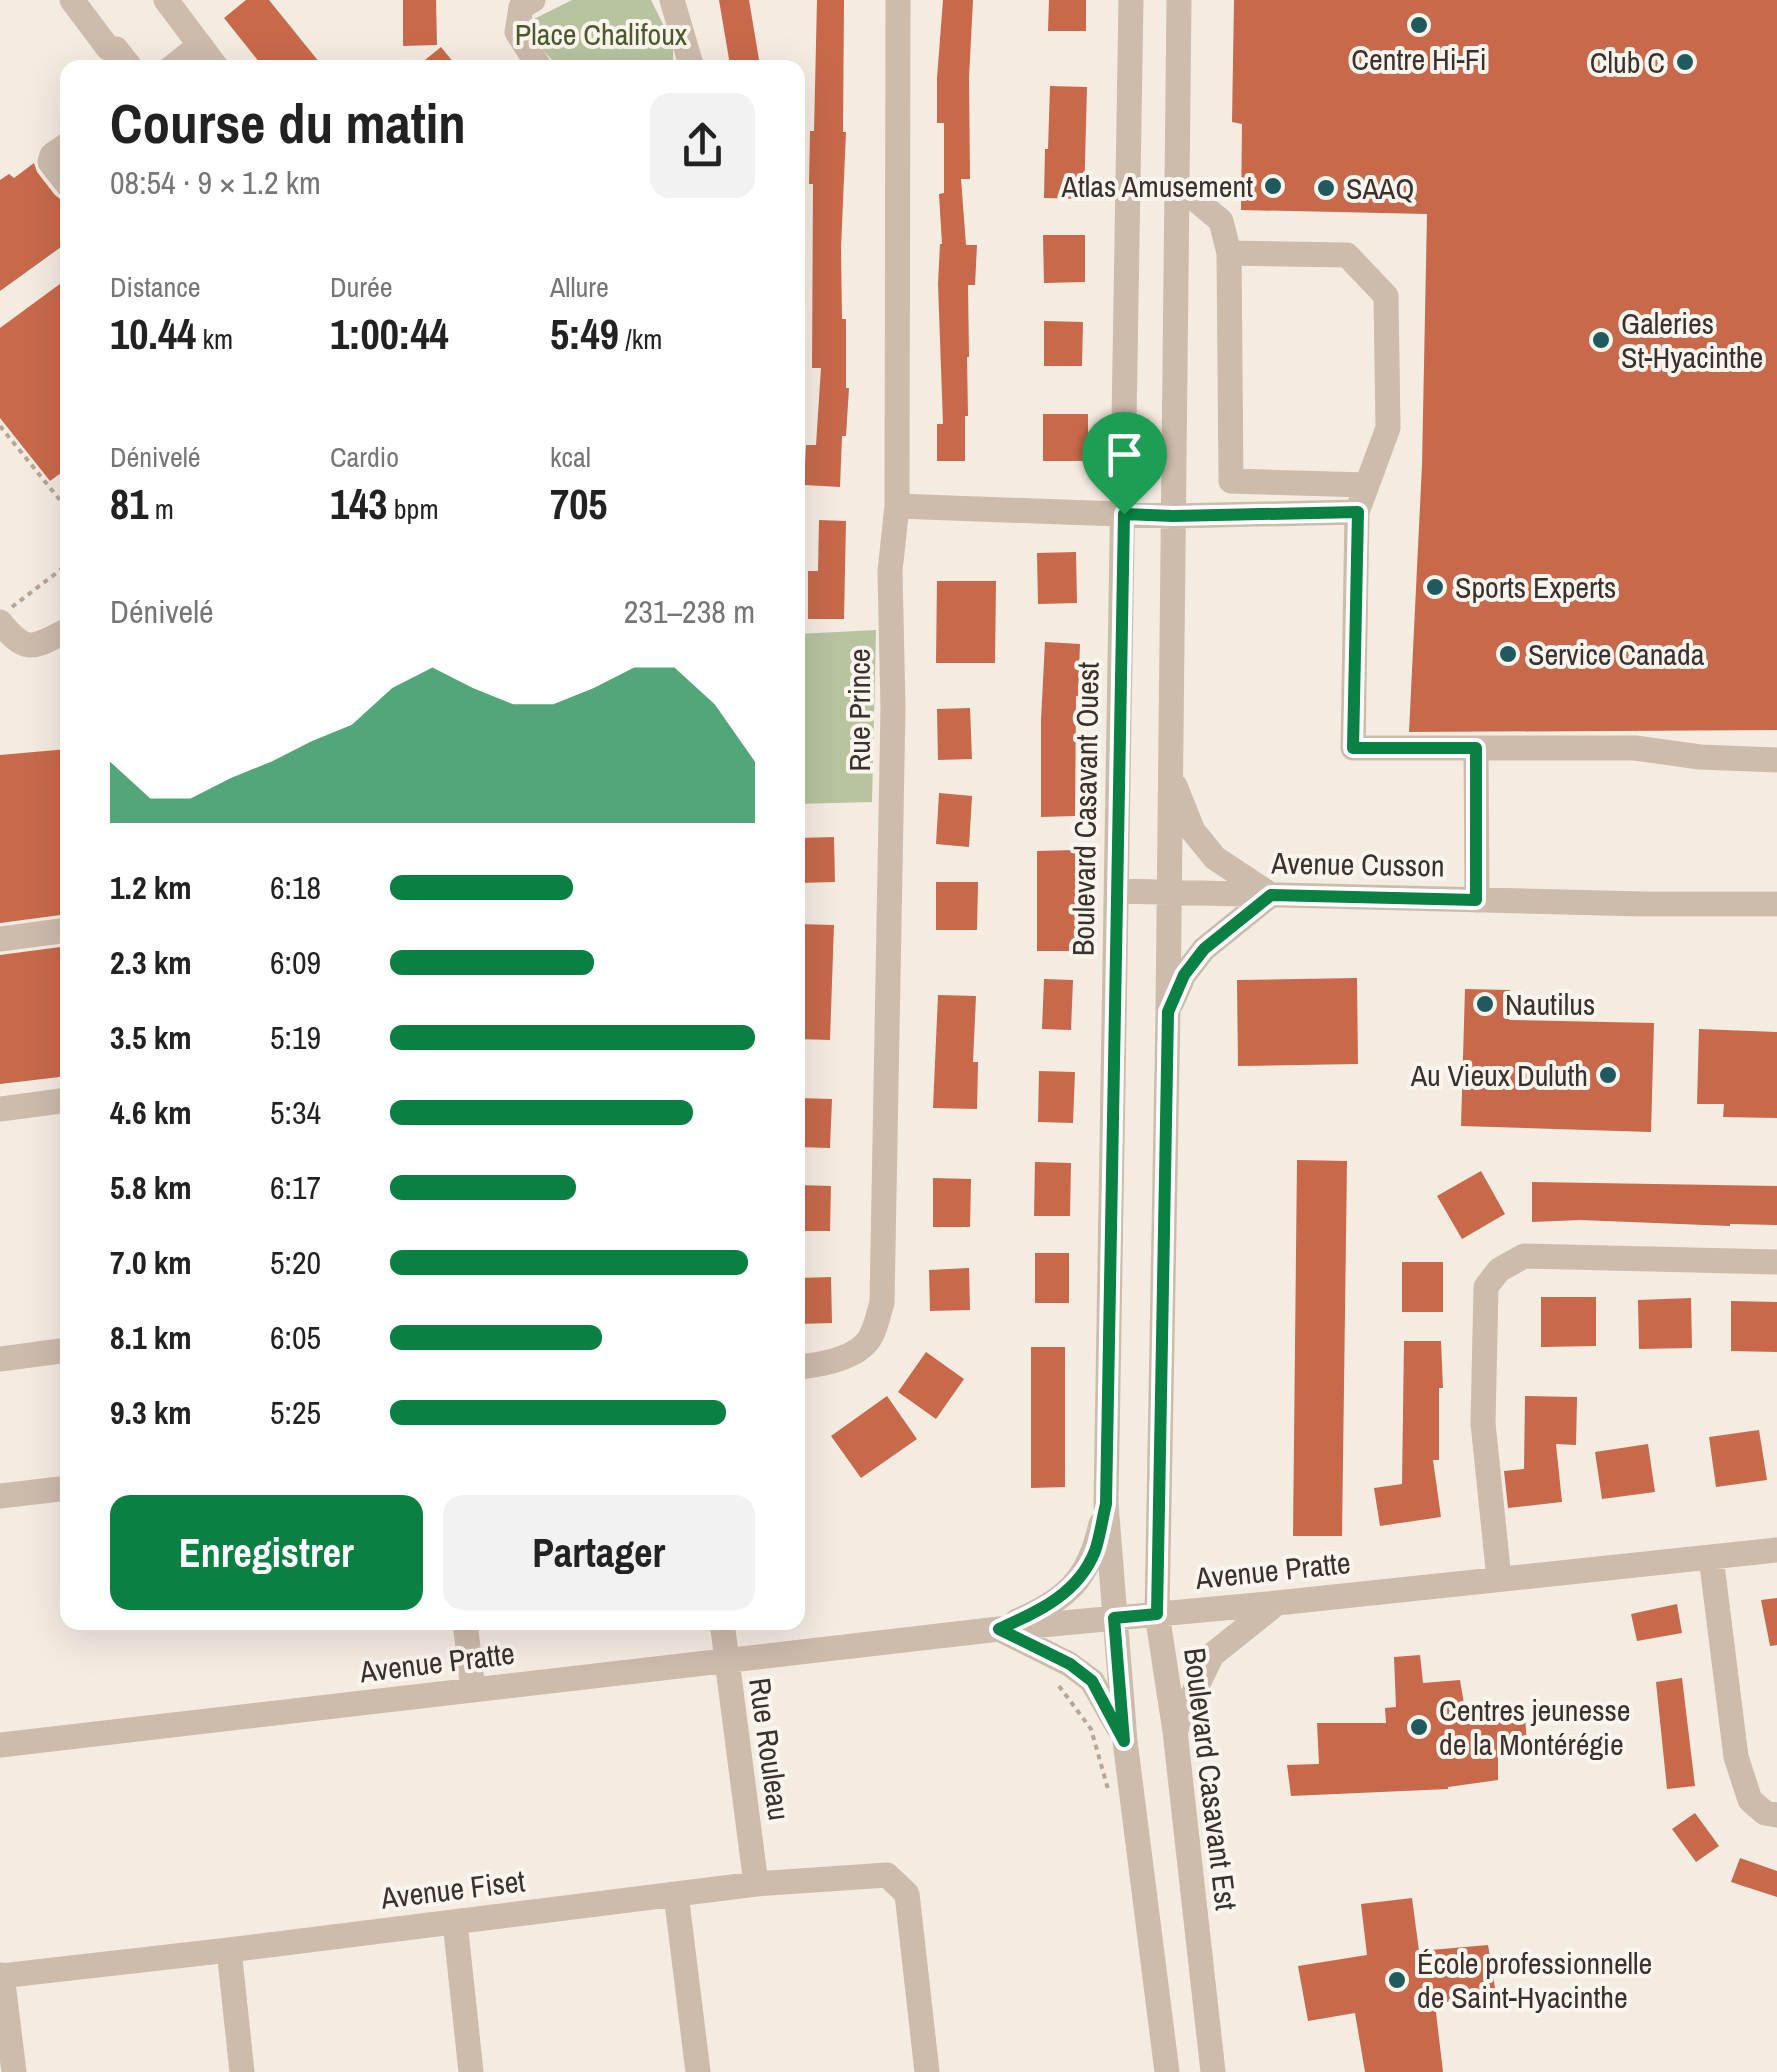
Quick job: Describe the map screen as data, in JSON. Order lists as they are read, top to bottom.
{
  "streets": {
    "street": [
      "Rue Prince",
      "Boulevard Casavant Ouest",
      "Avenue Cusson",
      "Avenue Pratte",
      "Rue Rouleau",
      "Boulevard Casavant Est",
      "Avenue Fiset"
    ]
  },
  "crossings": [
    ["Boulevard Casavant Ouest", "Avenue Cusson"],
    ["Boulevard Casavant Ouest", "Avenue Pratte"],
    ["Avenue Pratte", "Rue Rouleau"],
    ["Avenue Pratte", "Boulevard Casavant Est"],
    ["Rue Rouleau", "Avenue Fiset"]
  ],
  "parks": ["Place Chalifoux"],
  "places": [
    "Centre Hi-Fi",
    "Club C",
    "Atlas Amusement",
    "SAAQ",
    "Galeries St-Hyacinthe",
    "Sports Experts",
    "Service Canada",
    "Nautilus",
    "Au Vieux Duluth",
    "Centres jeunesse de la Montérégie",
    "École professionnelle de Saint-Hyacinthe"
  ],
  "page": {
    "heading": ["Course du matin", "08:54 · 9 × 1.2 km"],
    "stats": [
      ["Distance", "10.44 km"],
      ["Durée", "1:00:44"],
      ["Allure", "5:49 /km"],
      ["Dénivelé", "81 m"],
      ["Cardio", "143 bpm"],
      ["kcal", "705"]
    ],
    "chart": ["Dénivelé", "231–238 m"],
    "list": [
      {
        "name": "1.2 km",
        "note": "6:18"
      },
      {
        "name": "2.3 km",
        "note": "6:09"
      },
      {
        "name": "3.5 km",
        "note": "5:19"
      },
      {
        "name": "4.6 km",
        "note": "5:34"
      },
      {
        "name": "5.8 km",
        "note": "6:17"
      },
      {
        "name": "7.0 km",
        "note": "5:20"
      },
      {
        "name": "8.1 km",
        "note": "6:05"
      },
      {
        "name": "9.3 km",
        "note": "5:25"
      }
    ],
    "buttons": ["Enregistrer", "Partager"]
  }
}
